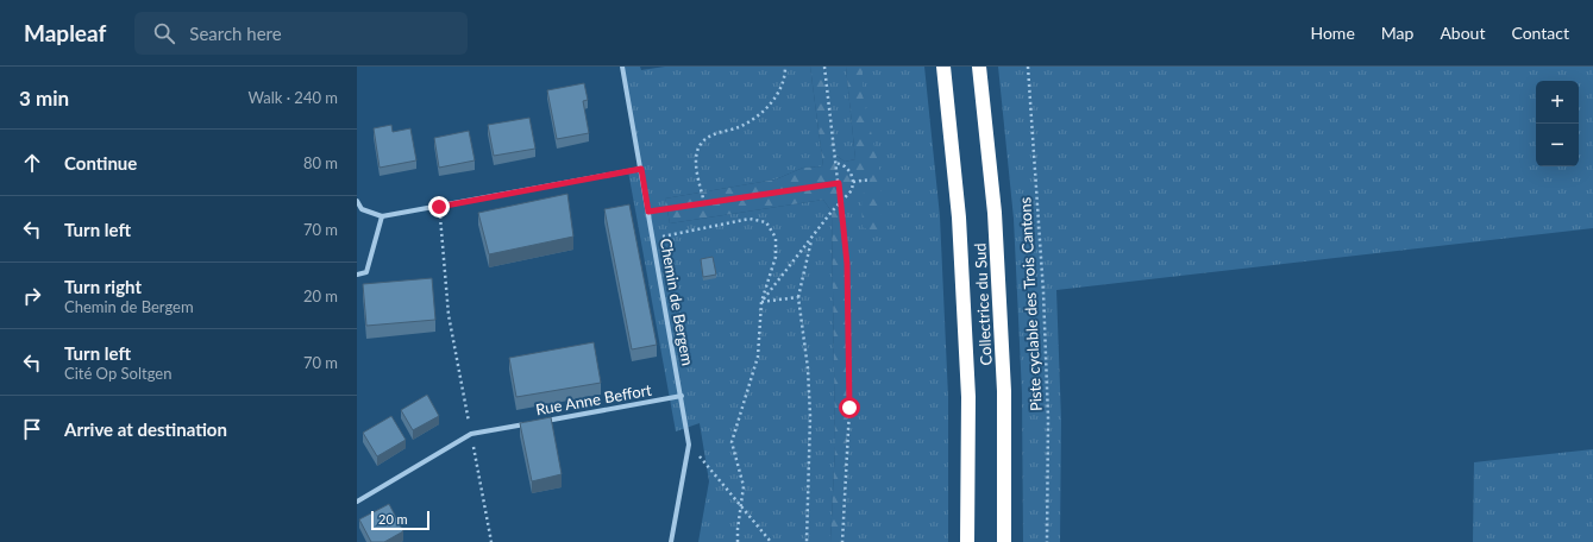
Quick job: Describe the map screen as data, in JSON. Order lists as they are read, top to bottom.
{
  "streets": {
    "highway": ["Collectrice du Sud"],
    "street": ["Chemin de Bergem", "Rue Anne Beffort"],
    "path": ["Piste cyclable des Trois Cantons"]
  },
  "crossings": [
    ["Chemin de Bergem", "Rue Anne Beffort"]
  ],
  "scale_bar": "20 m",
  "page": {
    "header": "Mapleaf",
    "search": "Search here",
    "nav": [
      "Home",
      "Map",
      "About",
      "Contact"
    ],
    "heading": ["3 min", "Walk · 240 m"],
    "map_buttons": ["+", "−"],
    "list": [
      ["Continue", "80 m"],
      ["Turn left", "70 m"],
      ["Turn right", "Chemin de Bergem", "20 m"],
      ["Turn left", "Cité Op Soltgen", "70 m"],
      "Arrive at destination"
    ],
    "scale": "20 m"
  }
}
